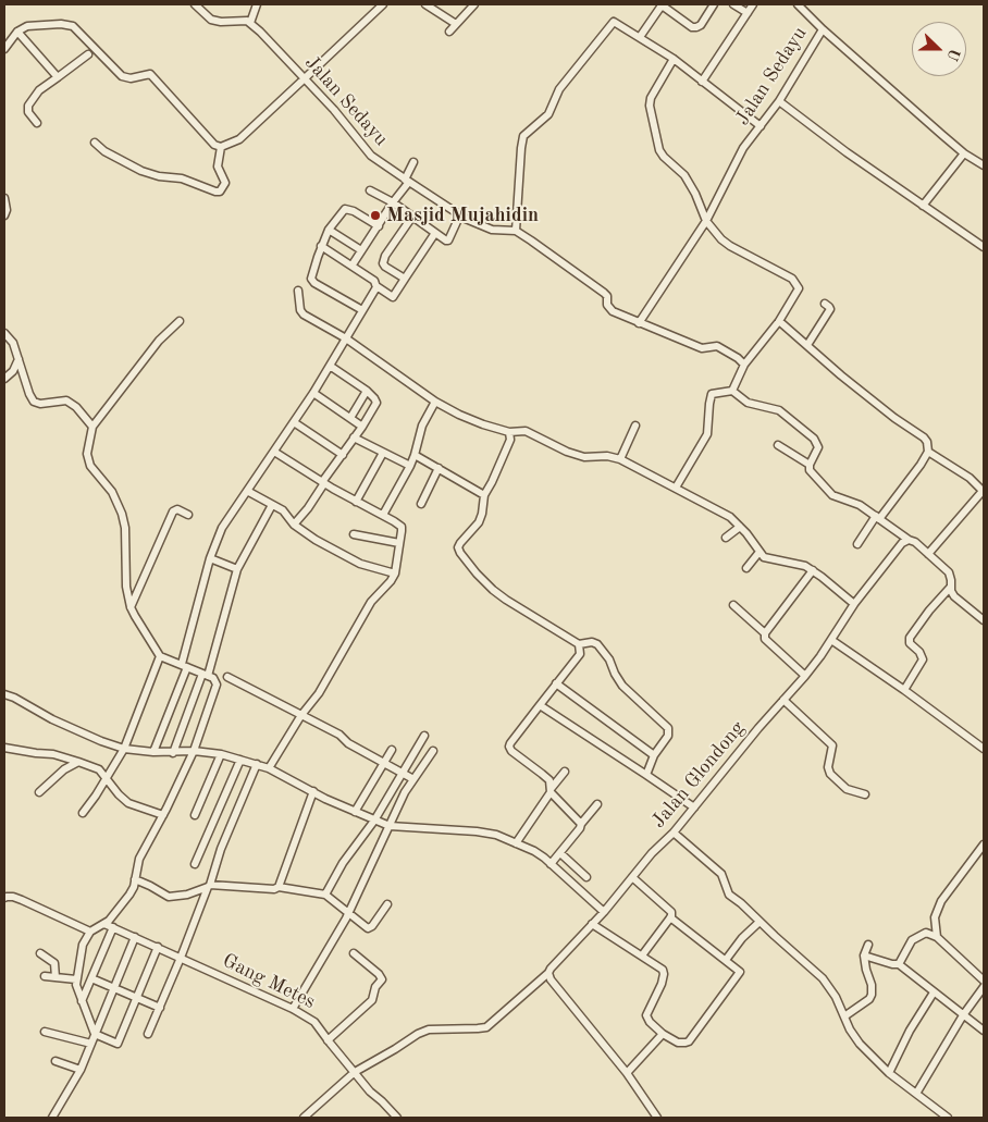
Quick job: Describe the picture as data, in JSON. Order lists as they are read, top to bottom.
{
  "streets": {
    "street": ["Jalan Sedayu", "Jalan Glondong", "Gang Metes"]
  },
  "crossings": [
    ["Jalan Glondong", "Gang Metes"]
  ],
  "places": ["Masjid Mujahidin"],
  "north": "right"
}
